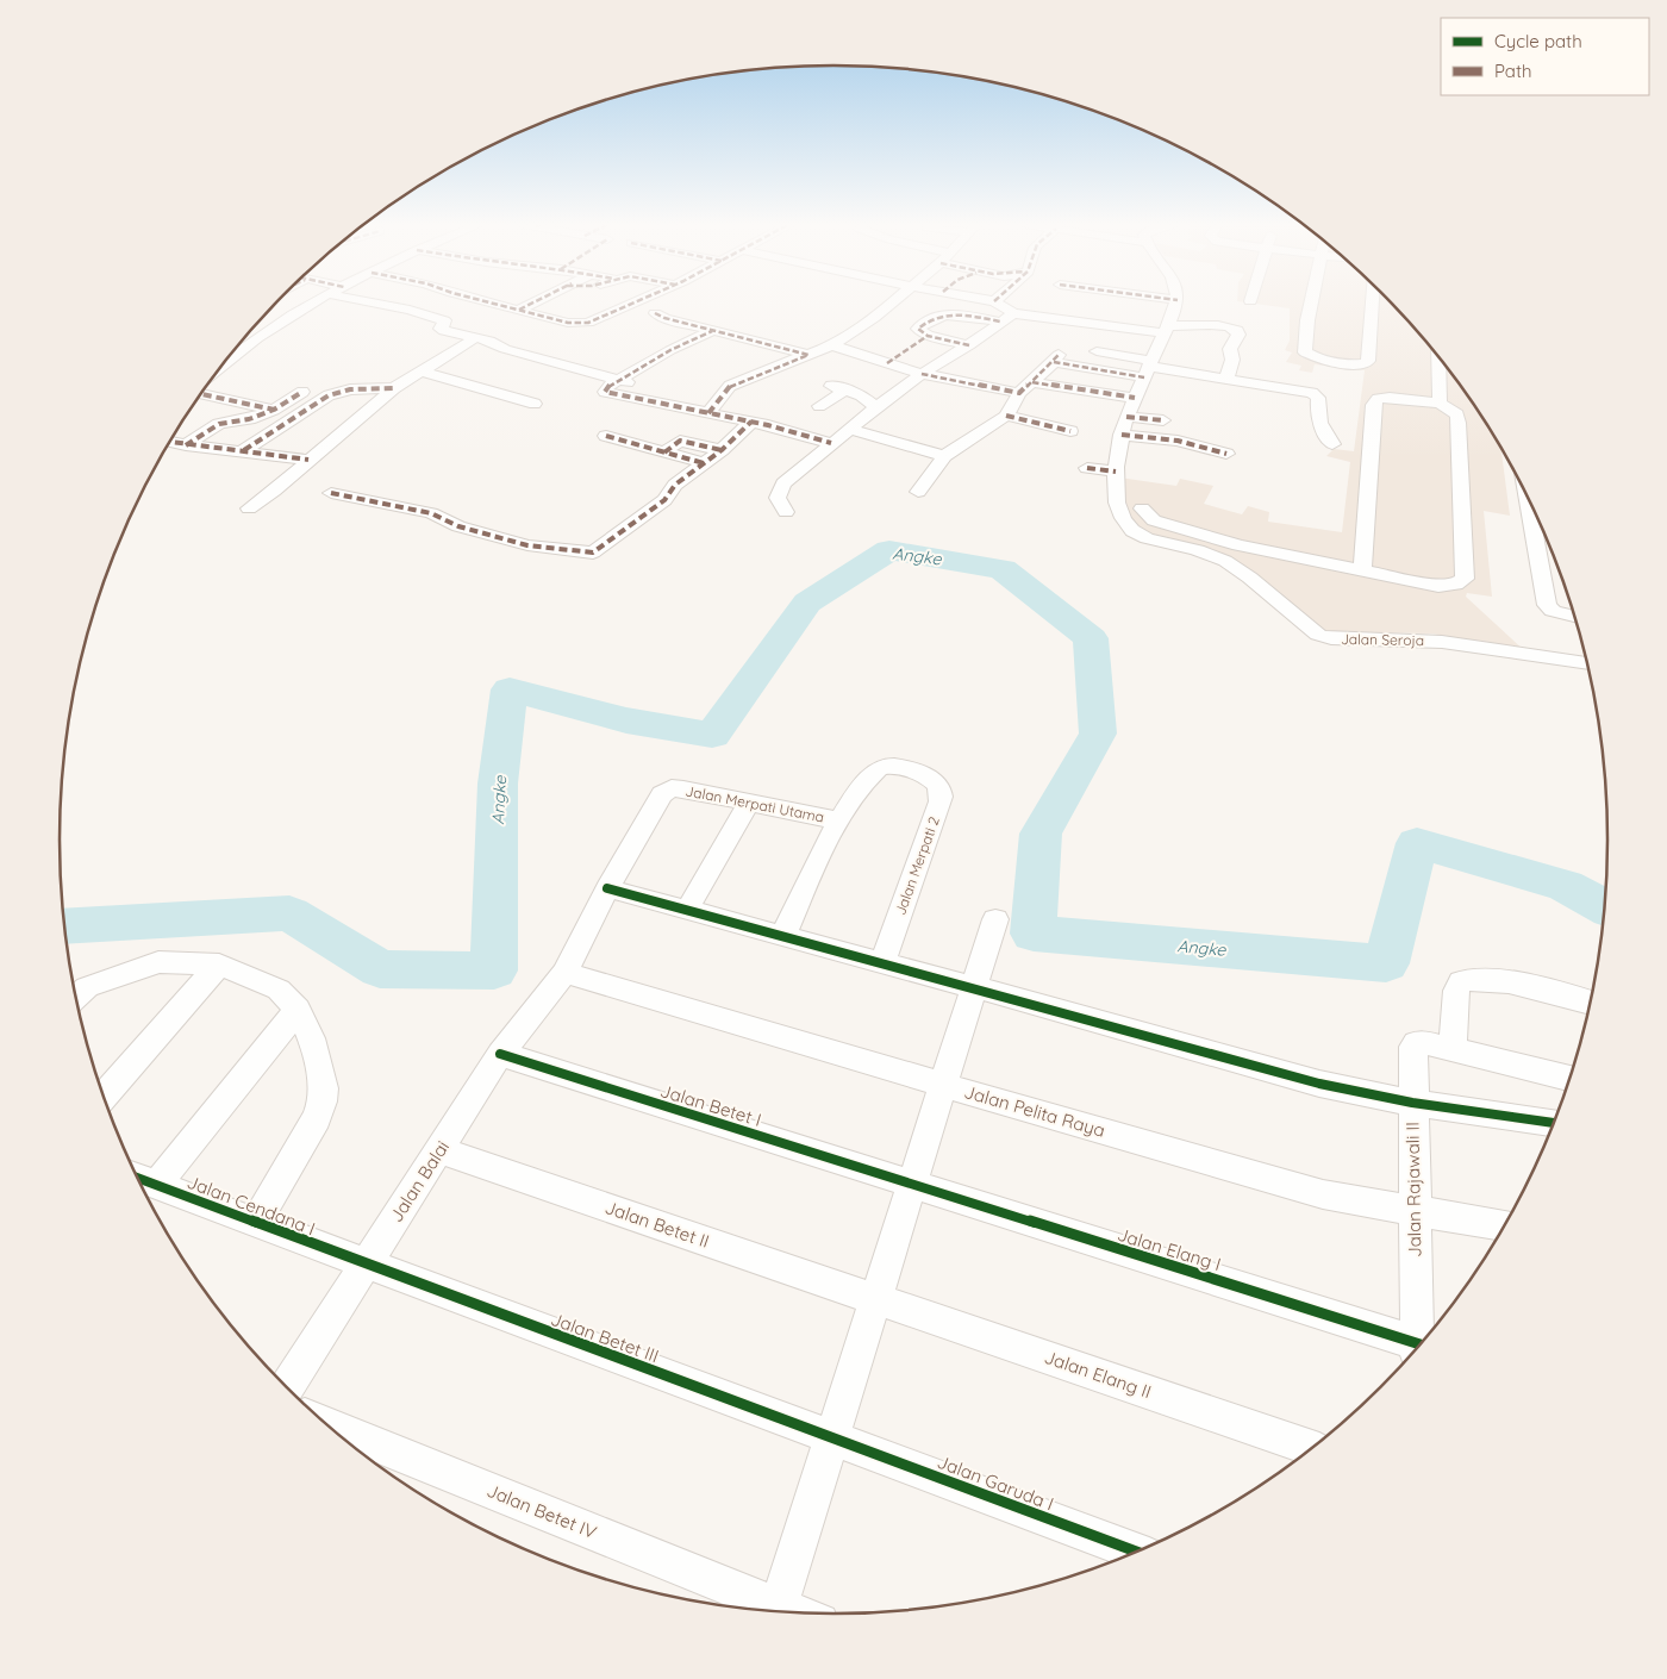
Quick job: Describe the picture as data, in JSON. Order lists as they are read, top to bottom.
{
  "streets": {
    "street": [
      "Jalan Seroja",
      "Jalan Merpati Utama",
      "Jalan Merpati 2",
      "Jalan Betet I",
      "Jalan Pelita Raya",
      "Jalan Balai",
      "Jalan Rajawali II",
      "Jalan Cendana I",
      "Jalan Betet II",
      "Jalan Elang I",
      "Jalan Betet III",
      "Jalan Elang II",
      "Jalan Garuda I",
      "Jalan Betet IV"
    ]
  },
  "crossings": [
    ["Jalan Merpati Utama", "Jalan Merpati 2"],
    ["Jalan Merpati Utama", "Jalan Pelita Raya"],
    ["Jalan Merpati Utama", "Jalan Balai"],
    ["Jalan Betet I", "Jalan Balai"],
    ["Jalan Betet I", "Jalan Elang I"],
    ["Jalan Pelita Raya", "Jalan Balai"],
    ["Jalan Pelita Raya", "Jalan Rajawali II"],
    ["Jalan Balai", "Jalan Cendana I"],
    ["Jalan Balai", "Jalan Betet II"],
    ["Jalan Balai", "Jalan Betet III"],
    ["Jalan Cendana I", "Jalan Betet III"],
    ["Jalan Betet II", "Jalan Elang II"],
    ["Jalan Betet III", "Jalan Garuda I"]
  ],
  "water": ["Angke"],
  "legend": ["Cycle path", "Path"]
}
